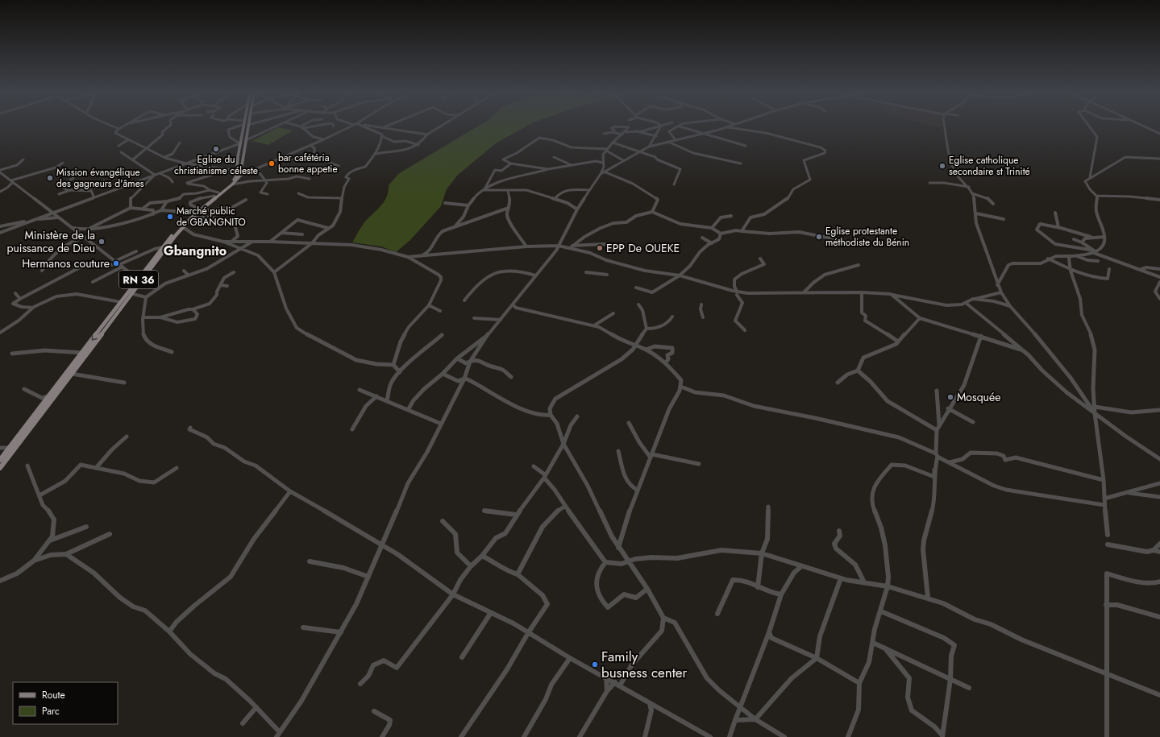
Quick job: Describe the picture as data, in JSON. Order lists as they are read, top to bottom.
{
  "streets": {
    "main road": ["RN 36"]
  },
  "districts": ["Gbangnito"],
  "places": [
    "Eglise du christianisme céleste",
    "bar cafétéria bonne appetie",
    "Eglise catholique secondaire st Trinité",
    "Mission évangélique des gagneurs d'âmes",
    "Marché public de GBANGNITO",
    "Eglise protestante méthodiste du Bénin",
    "Ministère de la puissance de Dieu",
    "EPP De OUEKE",
    "Hermanos couture",
    "Mosquée",
    "Family busness center"
  ],
  "legend": ["Route", "Parc"]
}
